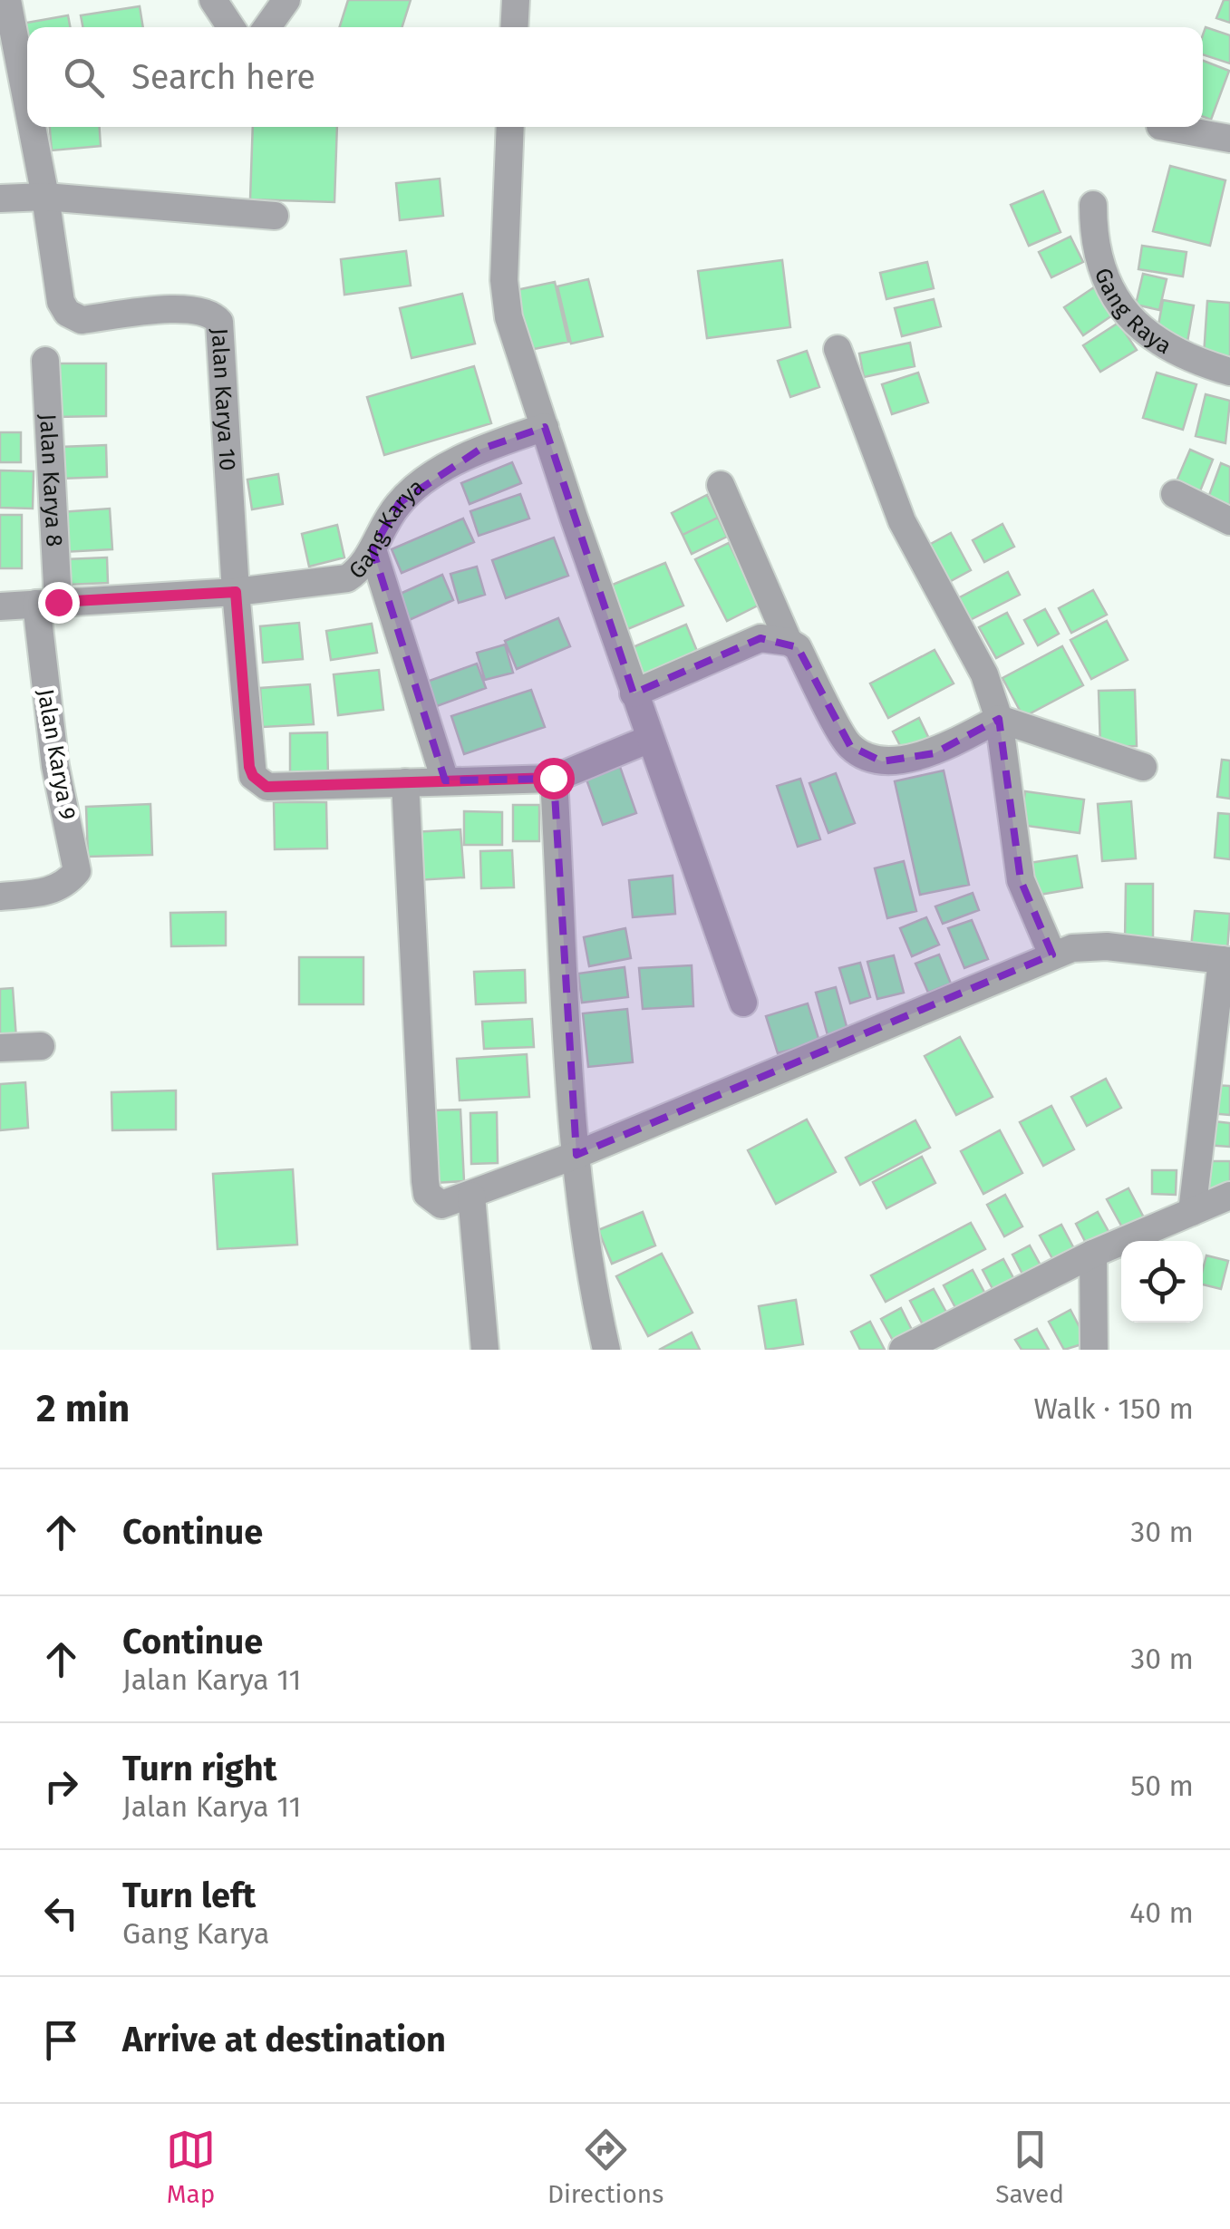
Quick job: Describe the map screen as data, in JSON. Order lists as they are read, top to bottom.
{
  "streets": {
    "street": [
      "Gang Raya",
      "Jalan Karya 10",
      "Jalan Karya 8",
      "Gang Karya",
      "Jalan Karya 9"
    ]
  },
  "crossings": [
    ["Jalan Karya 10", "Gang Karya"],
    ["Jalan Karya 8", "Gang Karya"],
    ["Jalan Karya 8", "Jalan Karya 9"],
    ["Gang Karya", "Jalan Karya 9"]
  ],
  "page": {
    "search": "Search here",
    "heading": ["2 min", "Walk · 150 m"],
    "list": [
      ["Continue", "30 m"],
      ["Continue", "Jalan Karya 11", "30 m"],
      ["Turn right", "Jalan Karya 11", "50 m"],
      ["Turn left", "Gang Karya", "40 m"],
      "Arrive at destination"
    ],
    "nav": ["Map", "Directions", "Saved"]
  }
}
